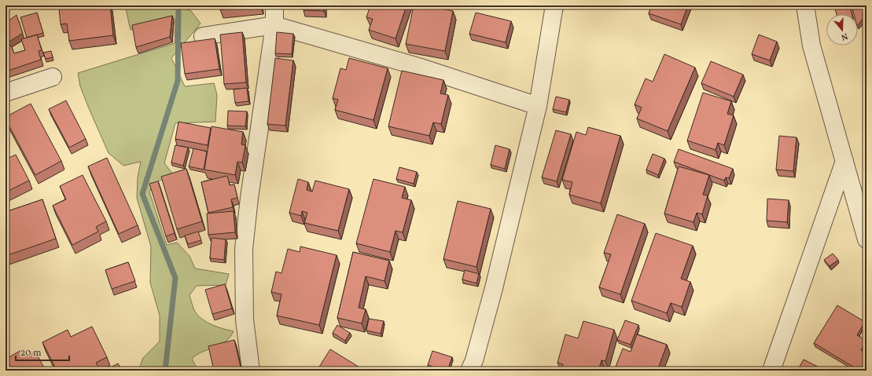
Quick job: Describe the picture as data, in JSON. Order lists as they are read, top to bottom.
{
  "scale_bar": "20 m",
  "north": "bottom"
}
